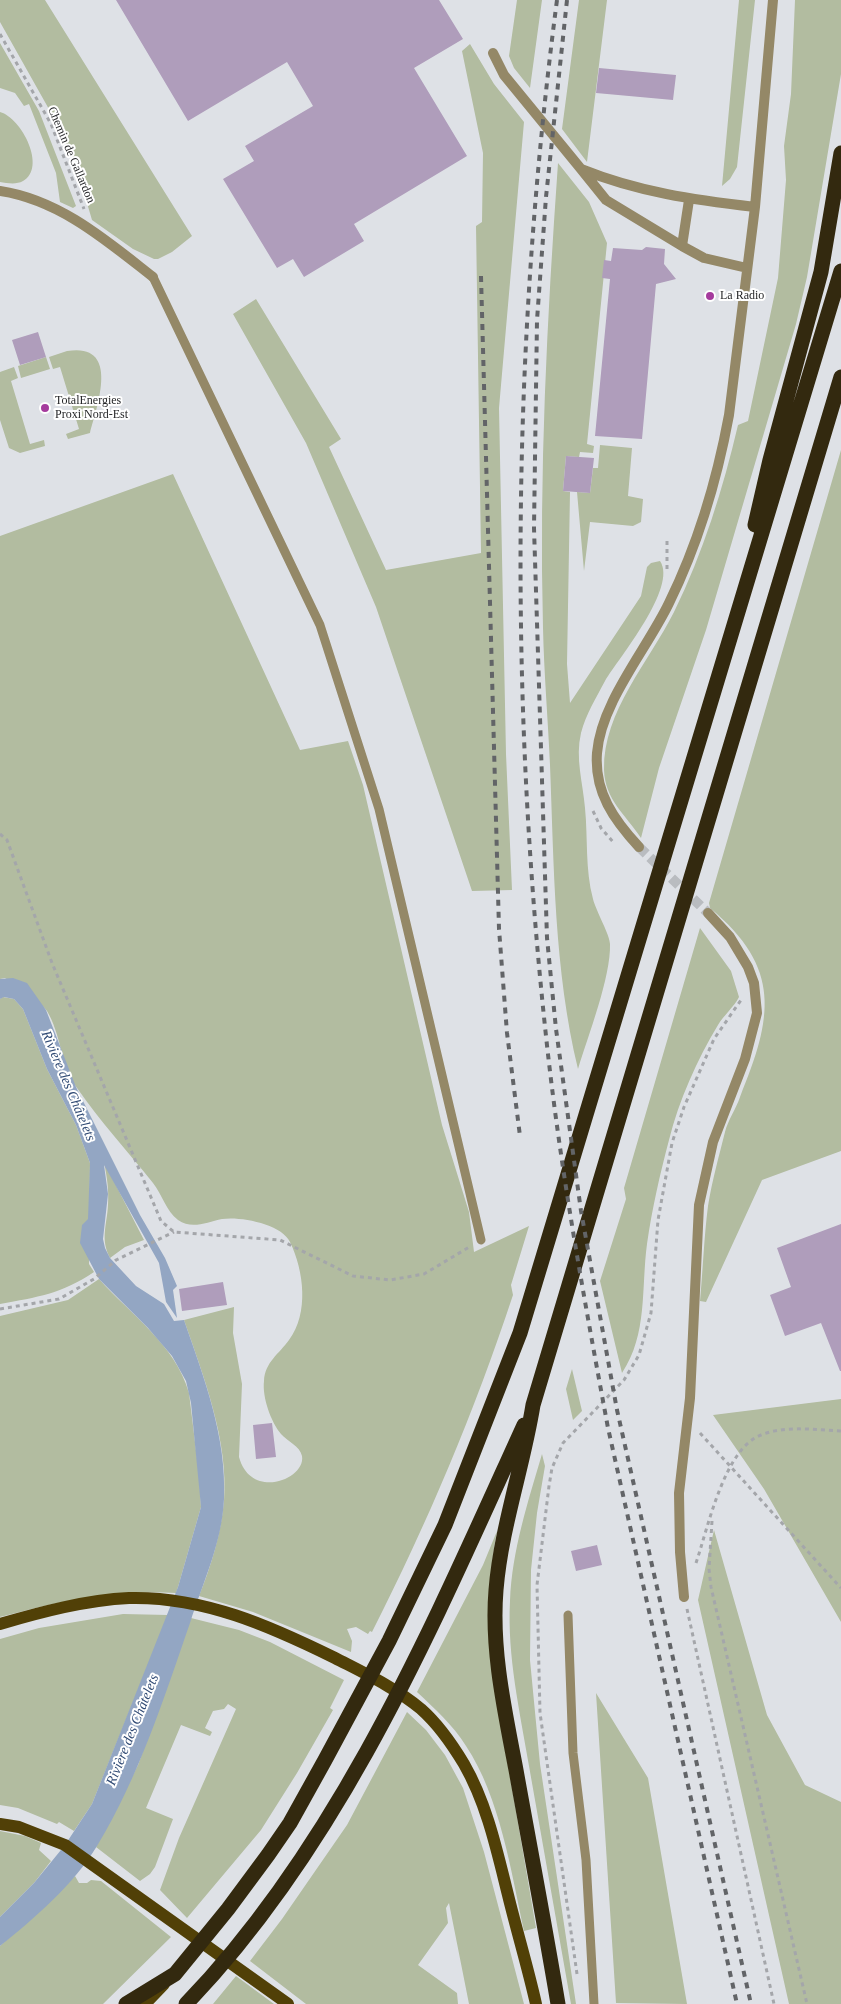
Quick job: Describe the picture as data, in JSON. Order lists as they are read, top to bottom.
{
  "streets": {
    "path": ["Chemin de Gallardon"]
  },
  "water": ["Rivière des Châtelets"],
  "places": ["La Radio", "TotalEnergies Proxi Nord-Est"]
}
